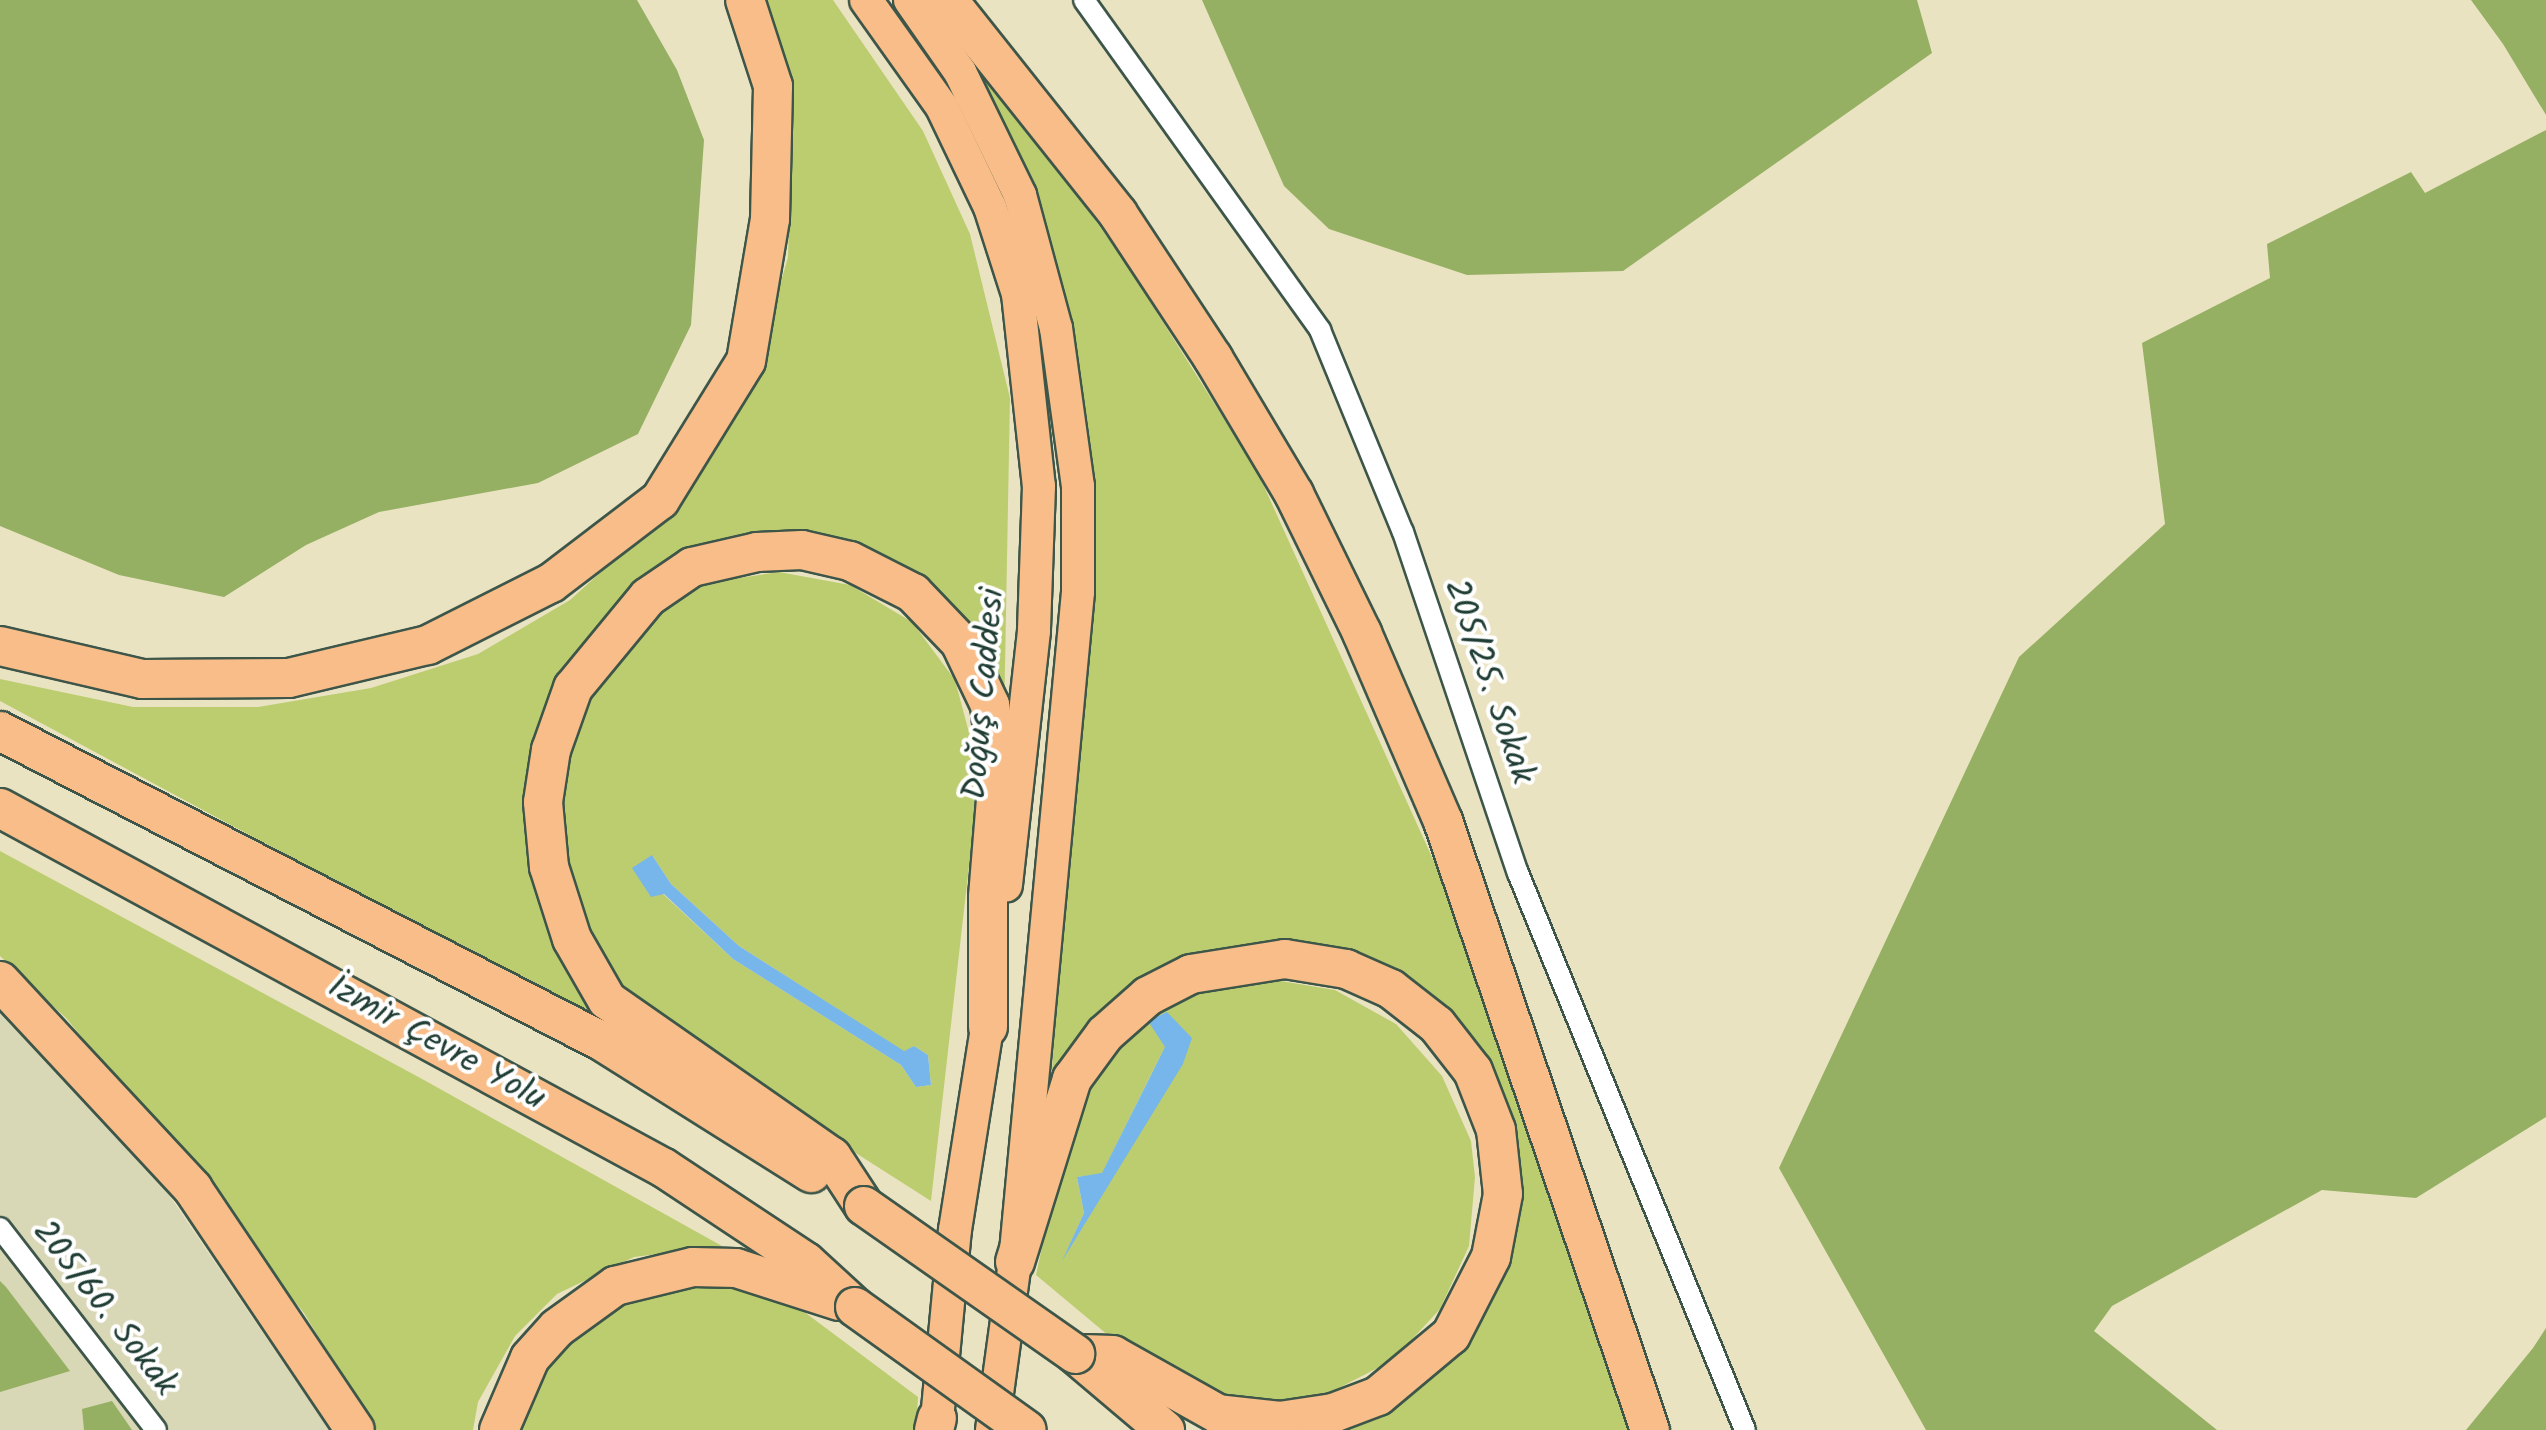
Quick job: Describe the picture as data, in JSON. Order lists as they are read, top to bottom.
{
  "streets": {
    "highway": ["İzmir Çevre Yolu"],
    "main road": ["Doğuş Caddesi"],
    "street": ["205/25. Sokak", "205/60. Sokak"]
  }
}
